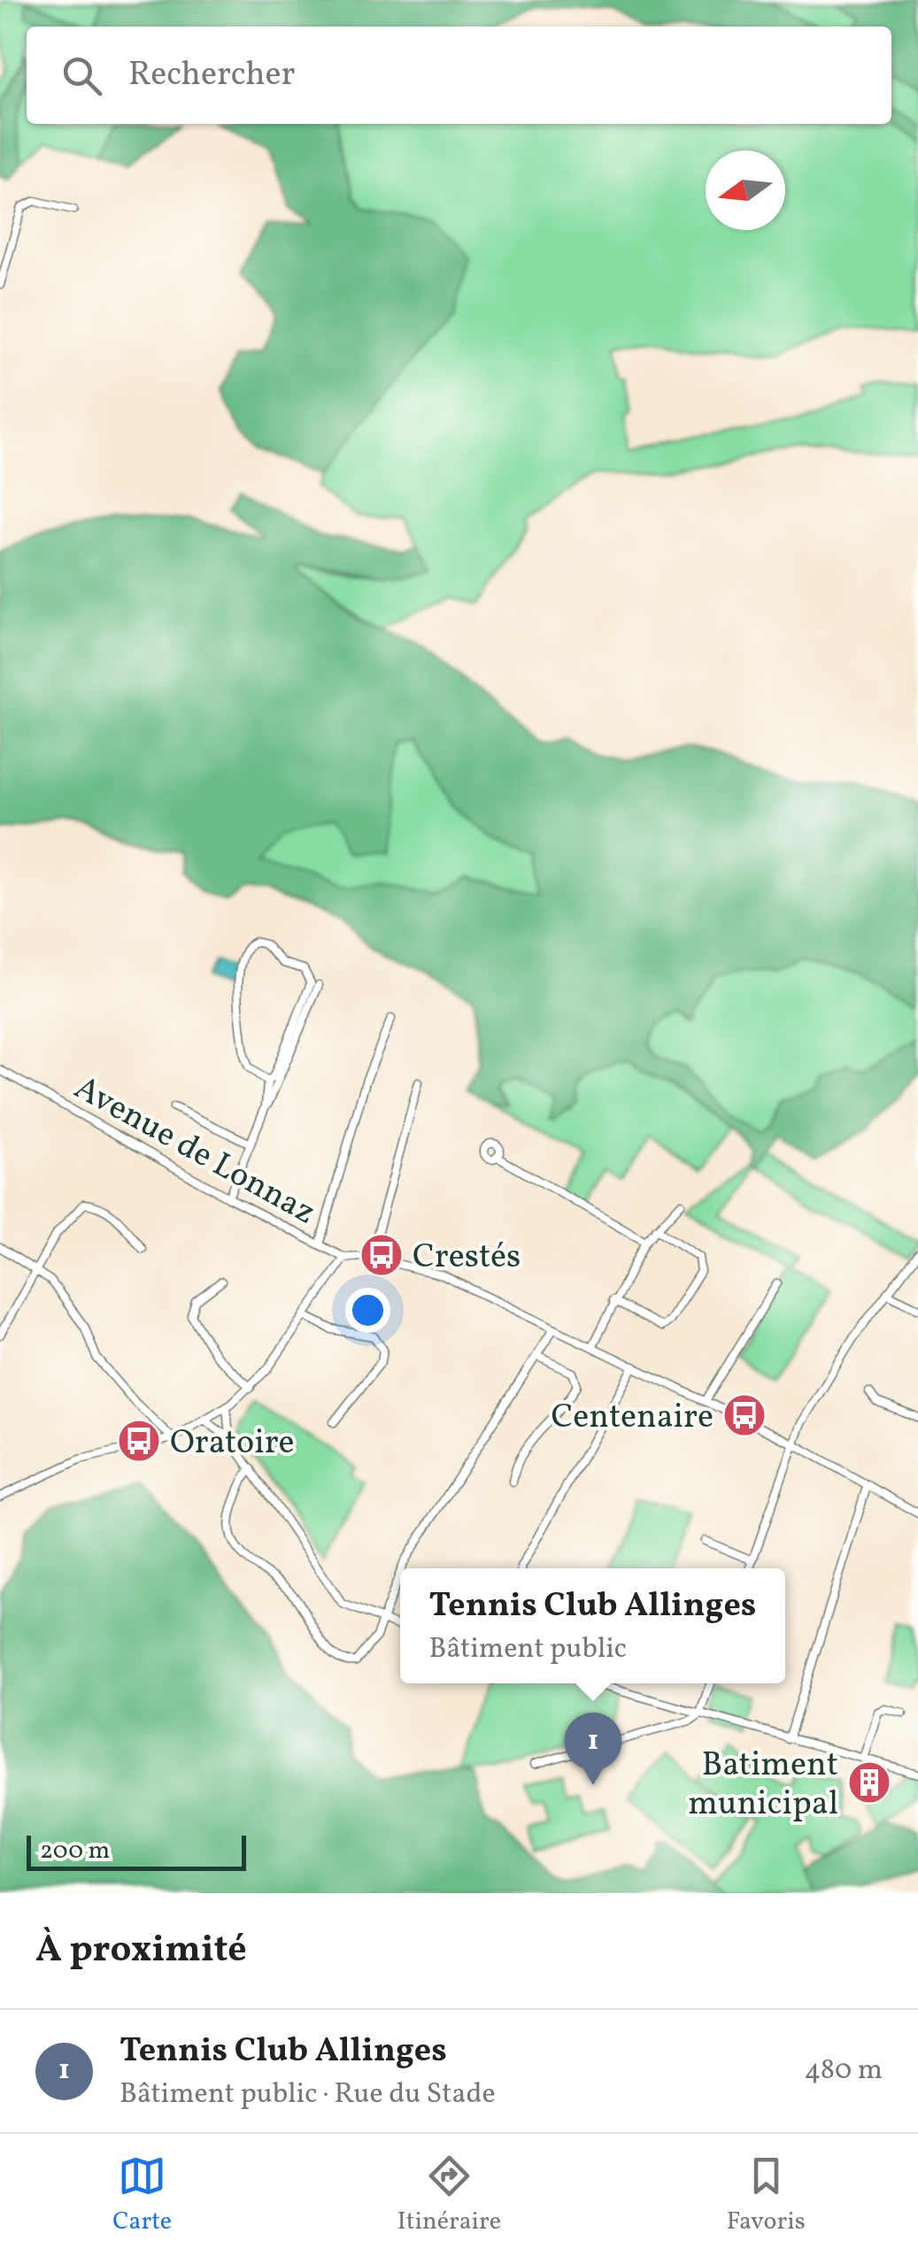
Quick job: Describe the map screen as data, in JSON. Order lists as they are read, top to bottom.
{
  "streets": {
    "street": ["Avenue de Lonnaz"]
  },
  "places": {
    "bus stop": ["Crestés", "Centenaire", "Oratoire"],
    "building": ["Batiment municipal"]
  },
  "scale_bar": "200 m",
  "north": "left",
  "page": {
    "search": "Rechercher",
    "popup": ["Tennis Club Allinges", "Bâtiment public"],
    "pins": "1",
    "scale": "200 m",
    "heading": "À proximité",
    "list": [
      {
        "mark": "1",
        "name": "Tennis Club Allinges",
        "note": "Bâtiment public · Rue du Stade",
        "value": "480 m"
      }
    ],
    "nav": ["Carte", "Itinéraire", "Favoris"]
  }
}
